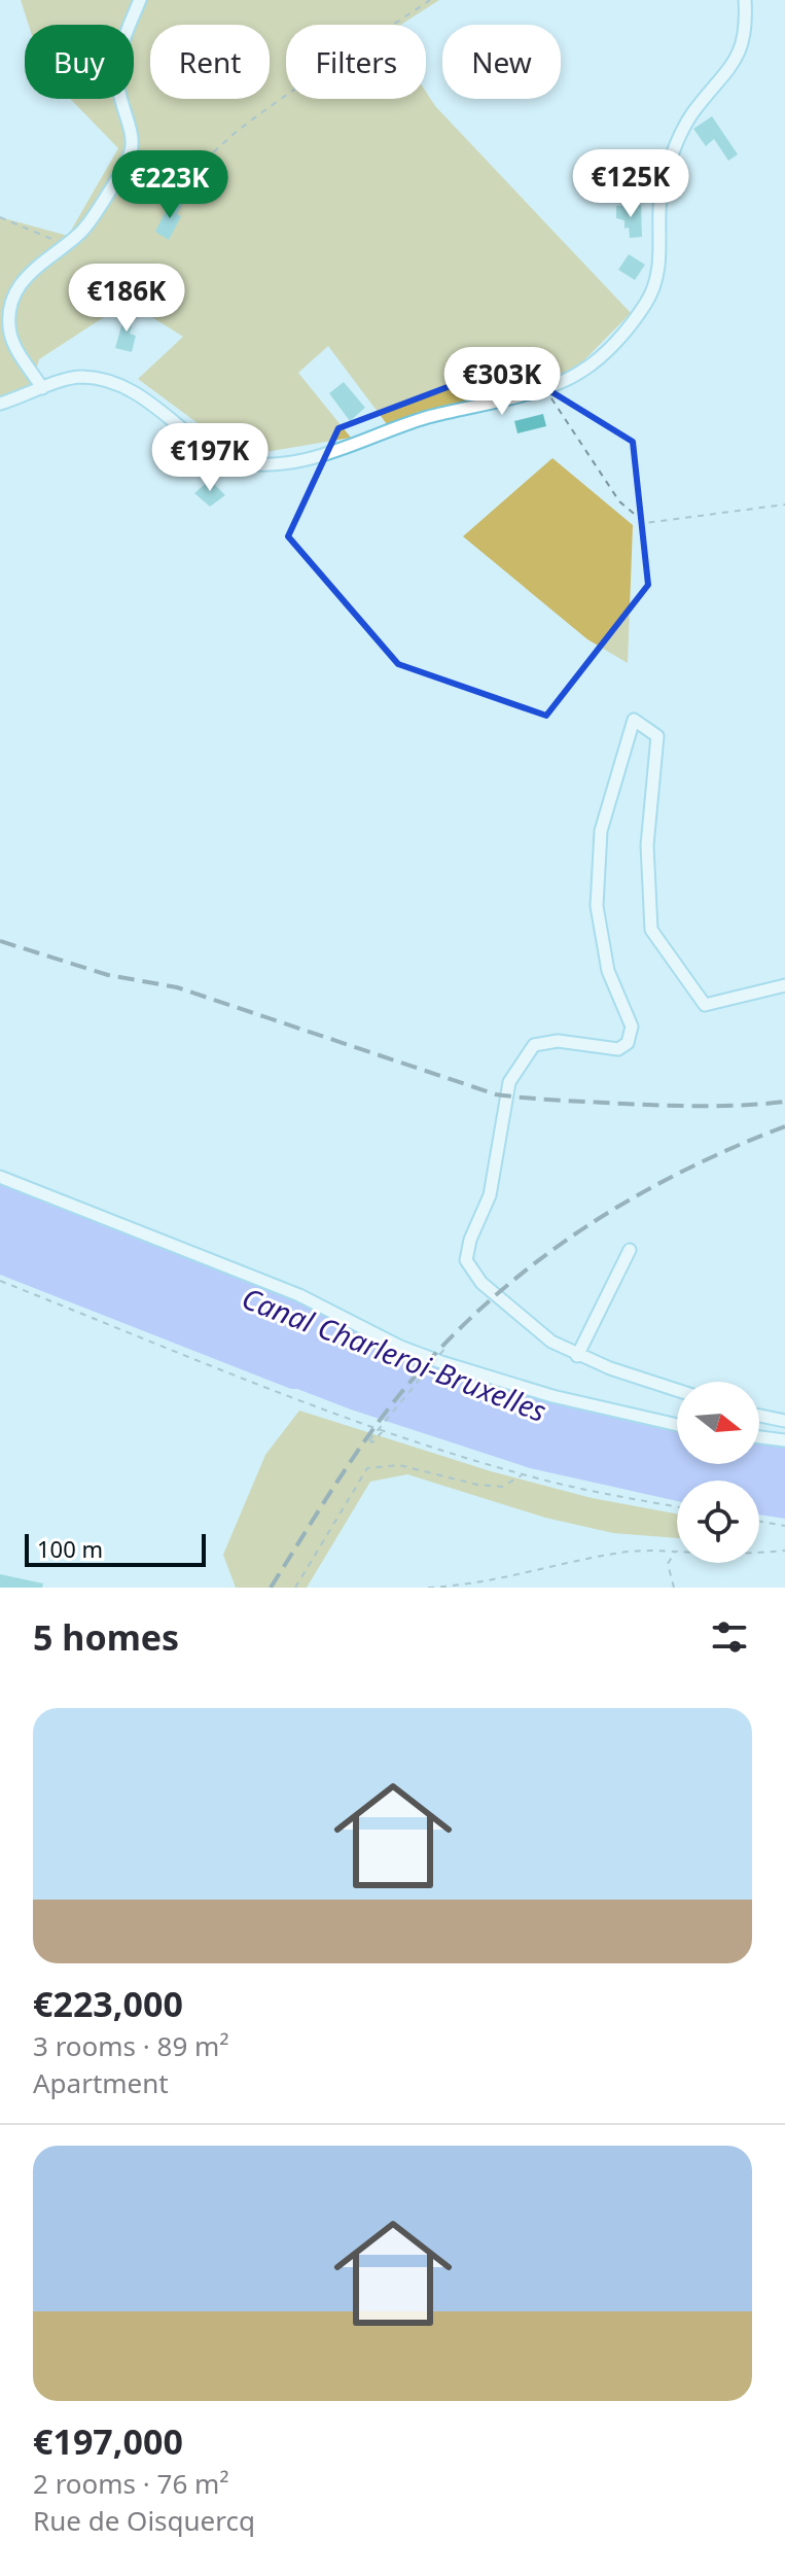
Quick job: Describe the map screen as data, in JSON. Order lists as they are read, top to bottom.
{
  "water": ["Canal Charleroi-Bruxelles"],
  "scale_bar": "100 m",
  "north": "right",
  "page": {
    "chip": [
      "Buy",
      "Rent",
      "Filters",
      "New"
    ],
    "price": [
      "€125K",
      "€223K",
      "€186K",
      "€303K",
      "€197K"
    ],
    "scale": "100 m",
    "heading": "5 homes",
    "list": [
      {
        "name": "€223,000",
        "note": "3 rooms · 89 m² · Apartment"
      },
      {
        "name": "€197,000",
        "note": "2 rooms · 76 m² · Rue de Oisquercq"
      }
    ]
  }
}
